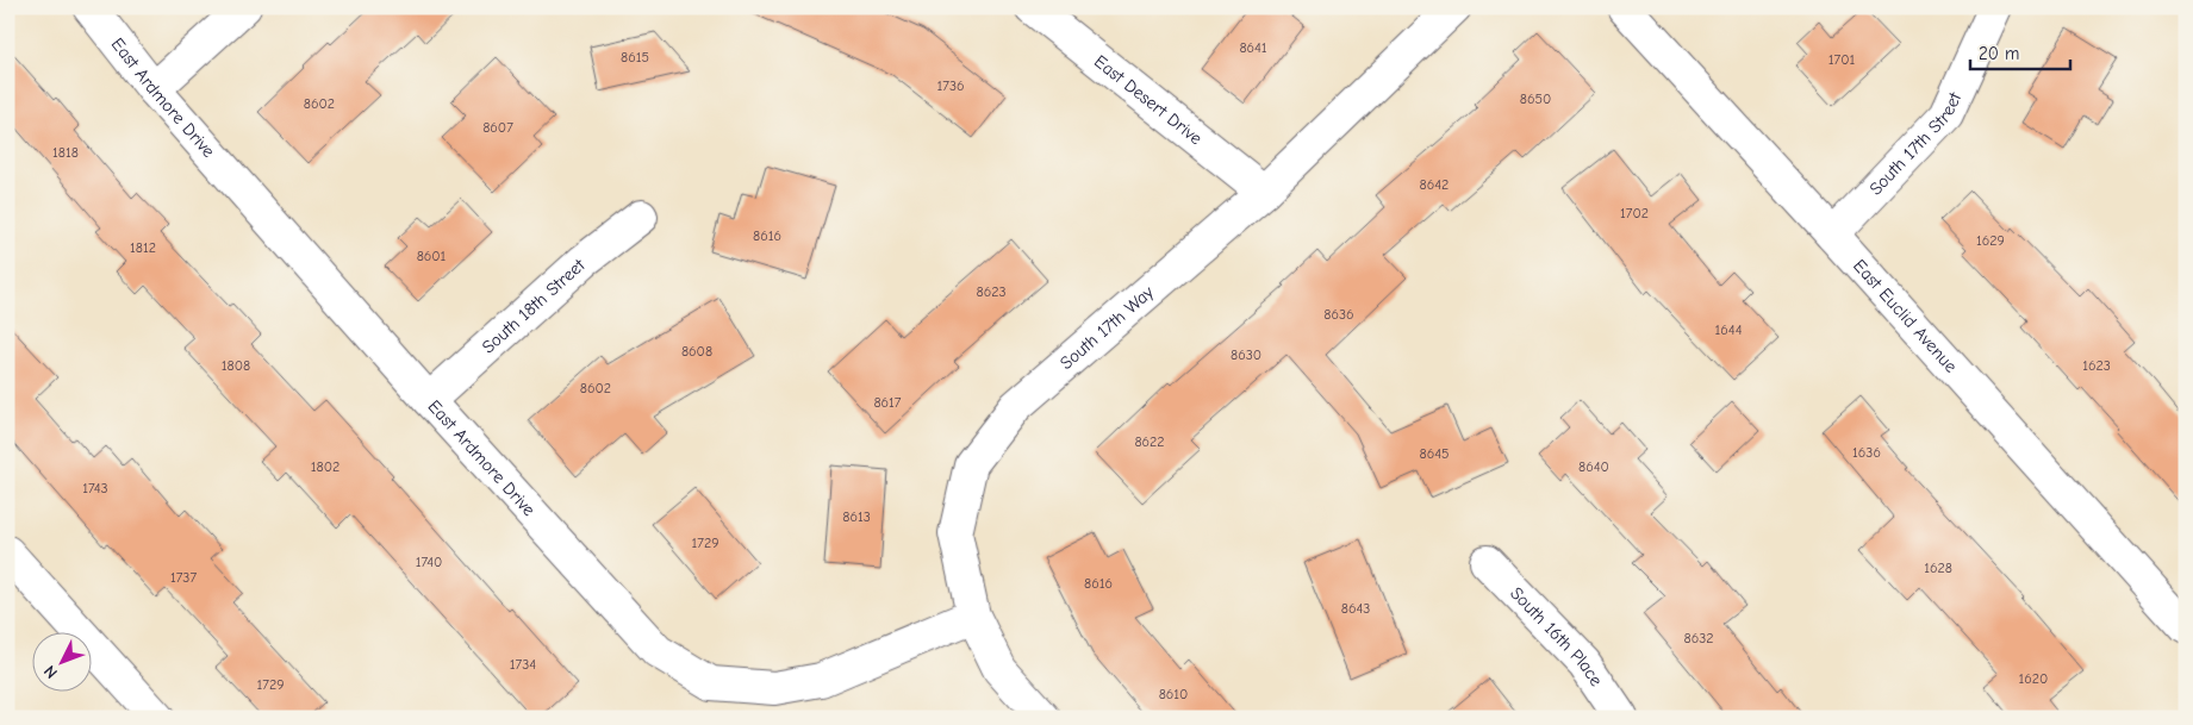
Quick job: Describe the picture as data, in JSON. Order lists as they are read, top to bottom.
{
  "streets": {
    "street": [
      "East Ardmore Drive",
      "East Desert Drive",
      "South 17th Street",
      "South 18th Street",
      "East Euclid Avenue",
      "South 17th Way",
      "South 16th Place"
    ]
  },
  "crossings": [
    ["East Ardmore Drive", "South 18th Street"],
    ["East Ardmore Drive", "South 17th Way"],
    ["East Desert Drive", "South 17th Way"],
    ["South 17th Street", "East Euclid Avenue"]
  ],
  "house_numbers": [
    "8641",
    "8615",
    "1701",
    "1736",
    "8650",
    "8602",
    "8607",
    "1818",
    "8642",
    "1702",
    "8616",
    "1629",
    "1812",
    "8601",
    "8623",
    "8636",
    "1644",
    "8608",
    "8630",
    "1808",
    "1623",
    "8602",
    "8617",
    "8622",
    "1636",
    "8645",
    "1802",
    "8640",
    "1743",
    "8613",
    "1729",
    "1740",
    "1628",
    "1737",
    "8616",
    "8643",
    "8632",
    "1734",
    "1620",
    "1729",
    "8610"
  ],
  "scale_bar": "20 m",
  "north": "bottom left"
}
